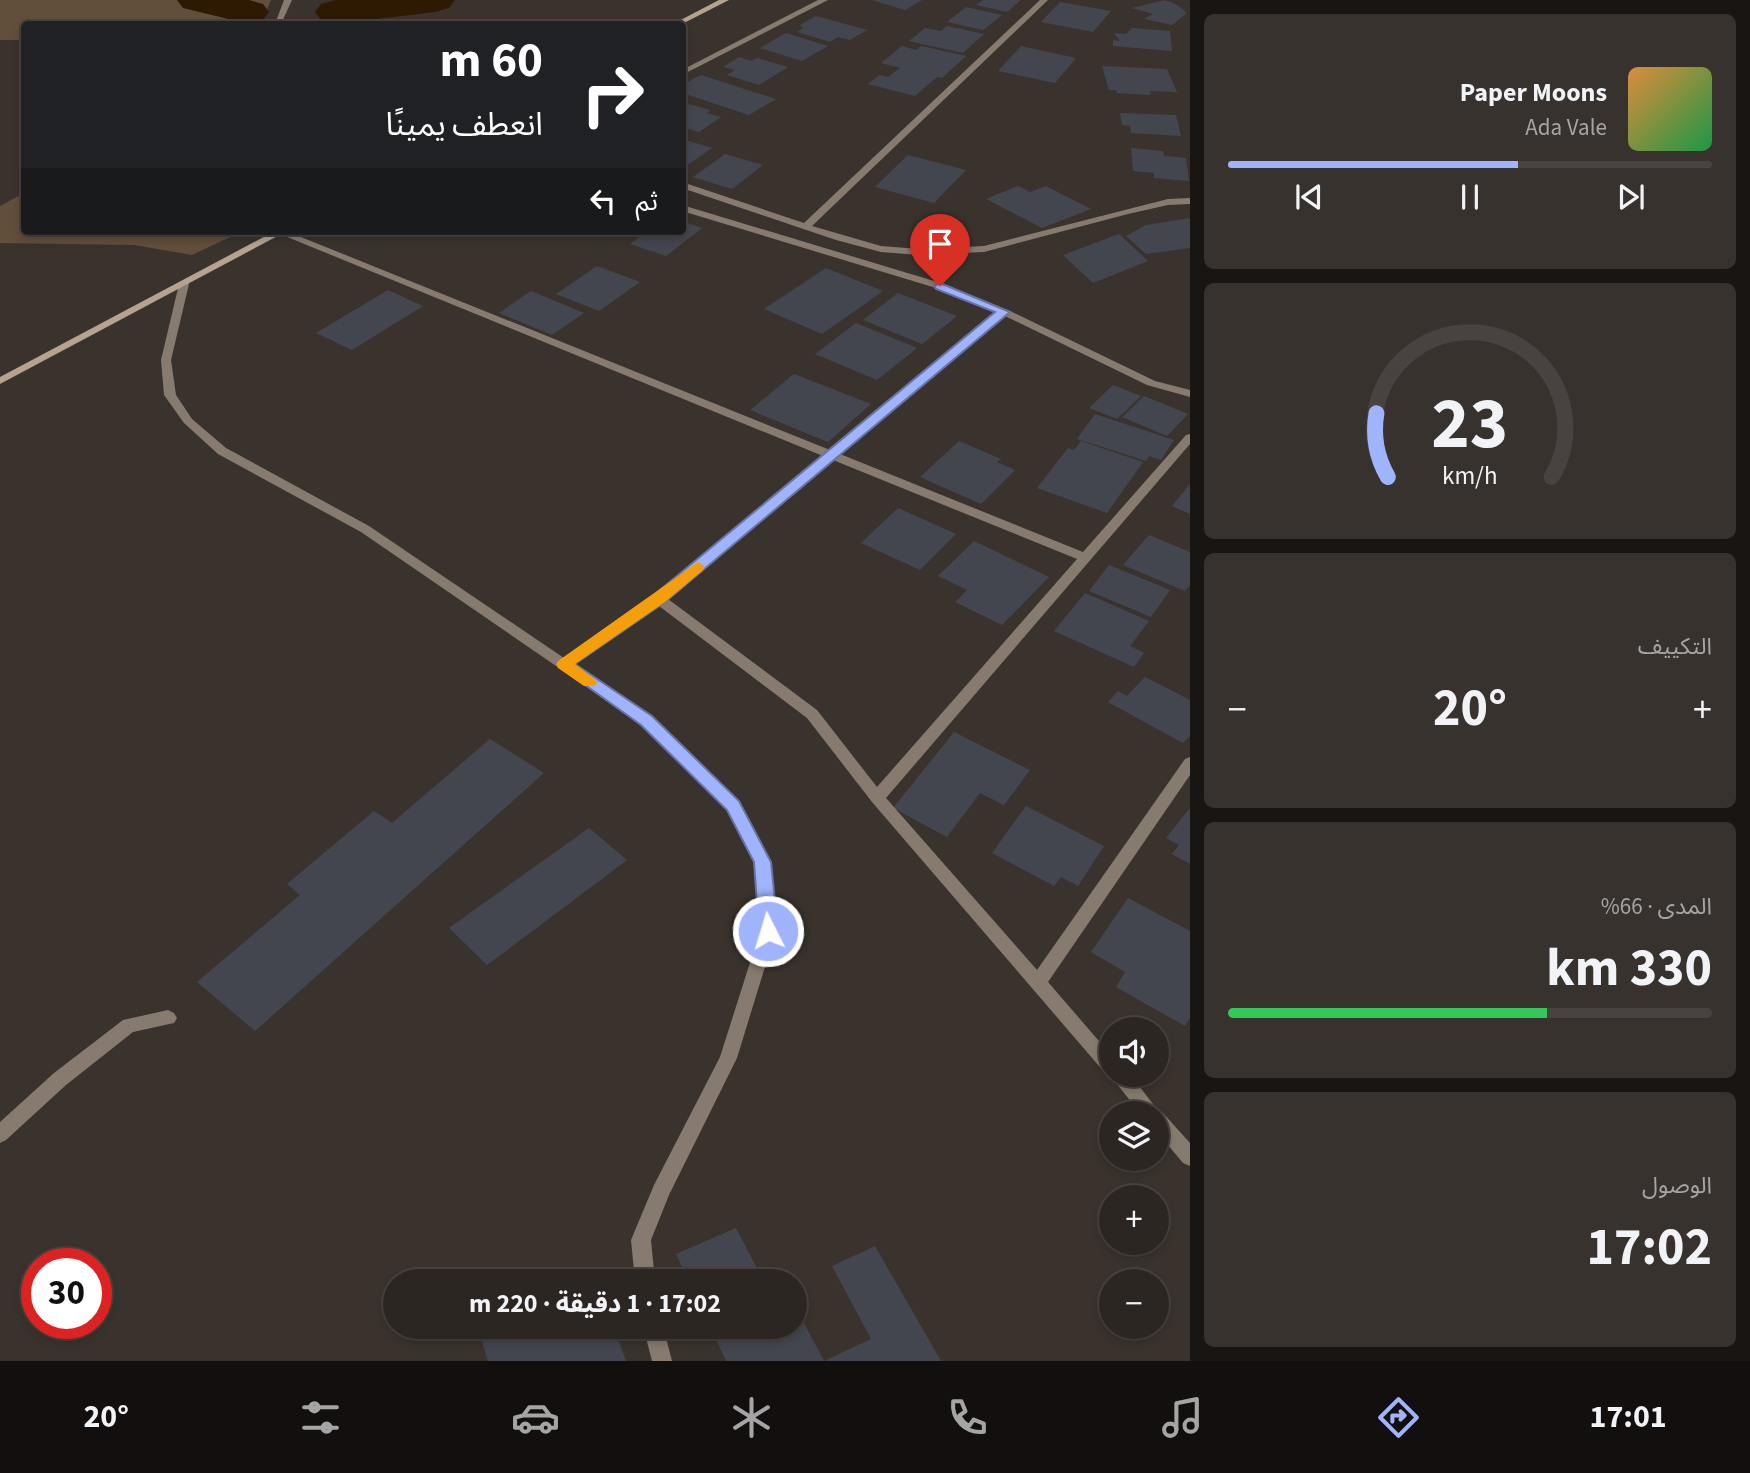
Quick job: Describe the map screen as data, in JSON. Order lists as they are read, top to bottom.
{
  "page": {
    "turn": ["60 m", "انعطف يمينًا"],
    "song": ["Paper Moons", "Ada Vale"],
    "then": "ثم",
    "tile": [
      "التكييف",
      ["المدى · 66%", "330 km"],
      ["الوصول", "17:02"]
    ],
    "heat": ["−", "20°", "+"],
    "map_buttons": ["+", "−"],
    "limit": "30",
    "trip": "17:02 · 1 دقيقة · 220 m",
    "tabs": ["17:01", "20°"],
    "gauge": ["23", "km/h"]
  }
}
